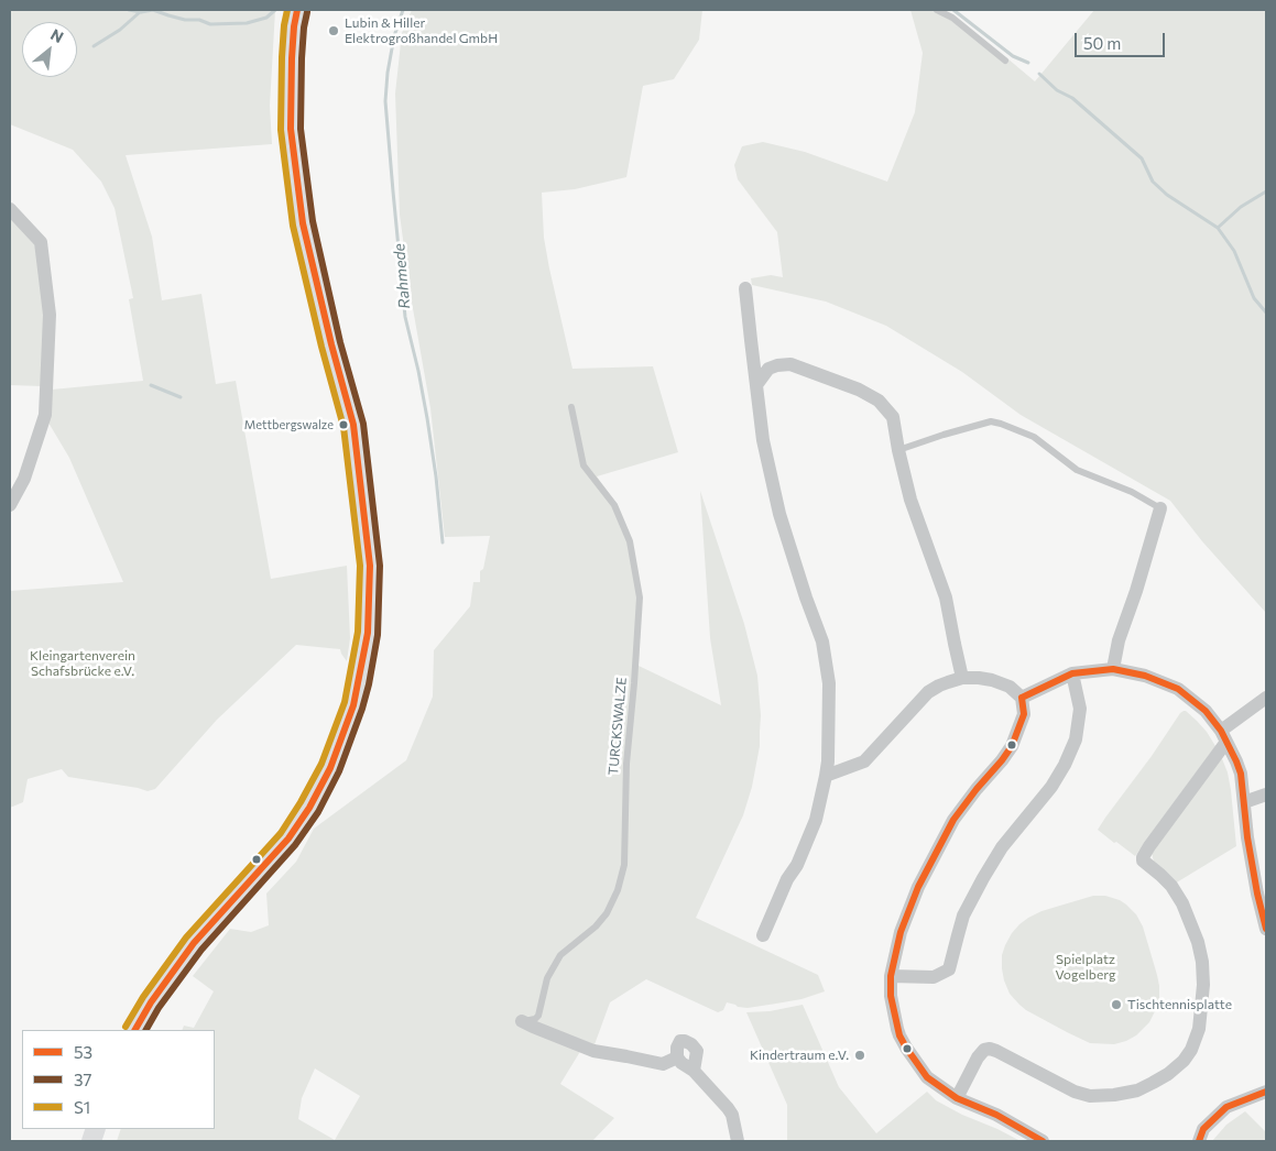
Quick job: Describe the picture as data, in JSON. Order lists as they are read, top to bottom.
{
  "streets": {
    "lane": ["TURCKSWALZE"]
  },
  "water": ["Rahmede"],
  "parks": ["Kleingartenverein Schafsbrücke e.V.", "Spielplatz Vogelberg"],
  "places": [
    "Lubin & Hiller Elektrogroßhandel GmbH",
    "Mettbergswalze",
    "Tischtennisplatte",
    "Kindertraum e.V."
  ],
  "lines": ["transit line 53", "transit line S1", "transit line 37"],
  "legend": ["53", "37", "S1"],
  "scale_bar": "50 m",
  "north": "top right"
}
